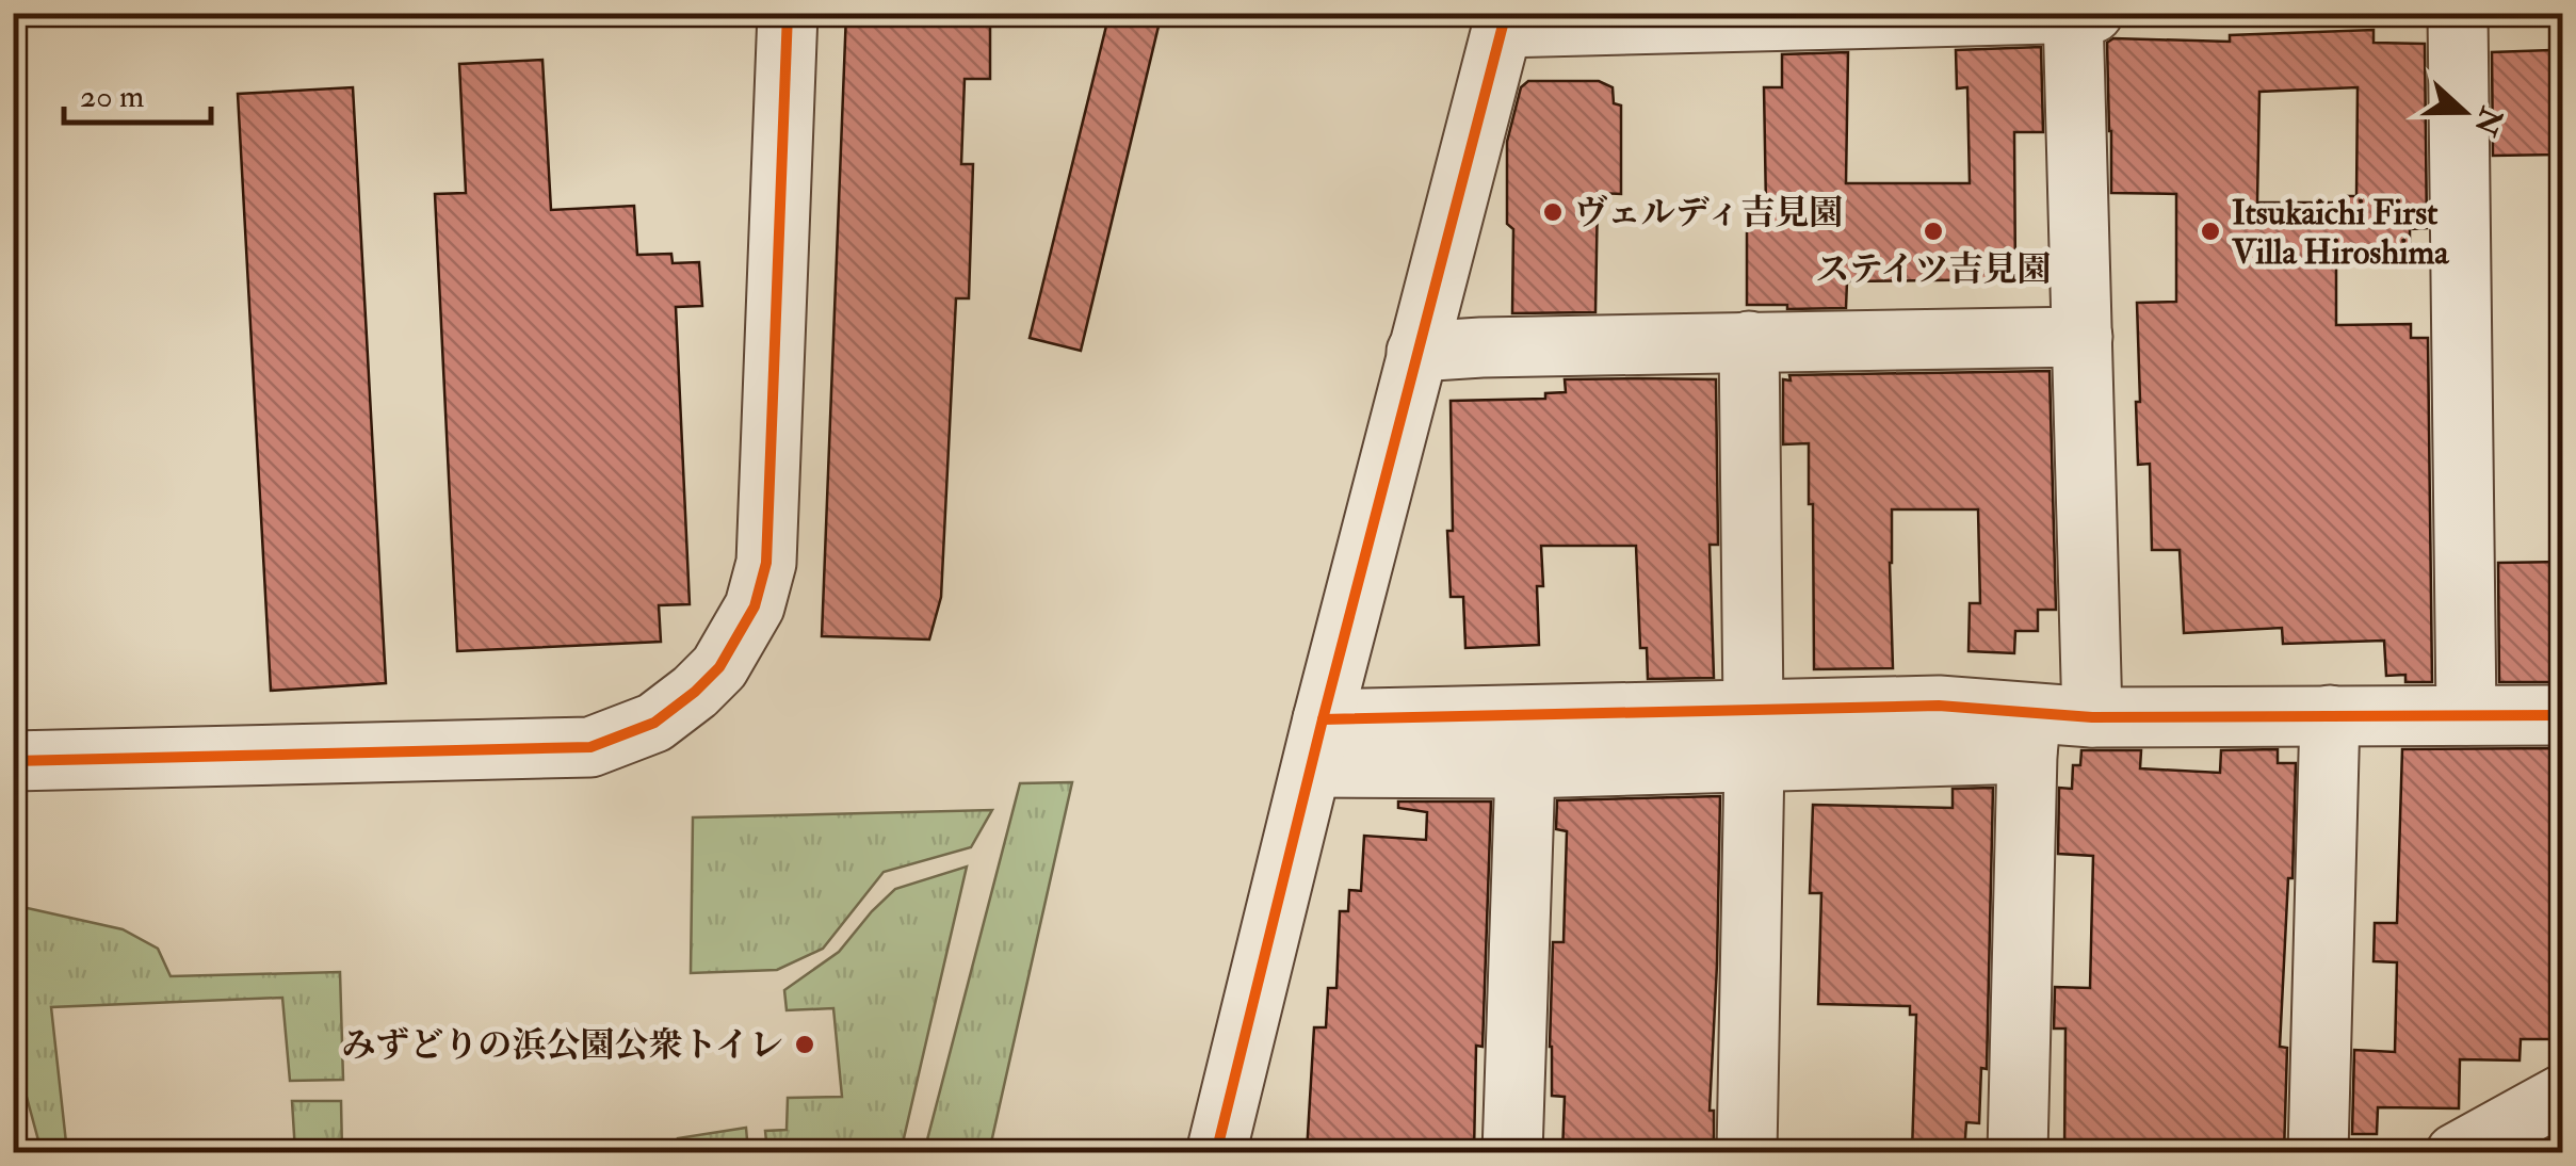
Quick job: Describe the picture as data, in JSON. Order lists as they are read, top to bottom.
{
  "places": [
    "ヴェルディ吉見園",
    "ステイツ吉見園",
    "Itsukaichi First Villa Hiroshima",
    "みずどりの浜公園公衆トイレ"
  ],
  "scale_bar": "20 m",
  "north": "right"
}
